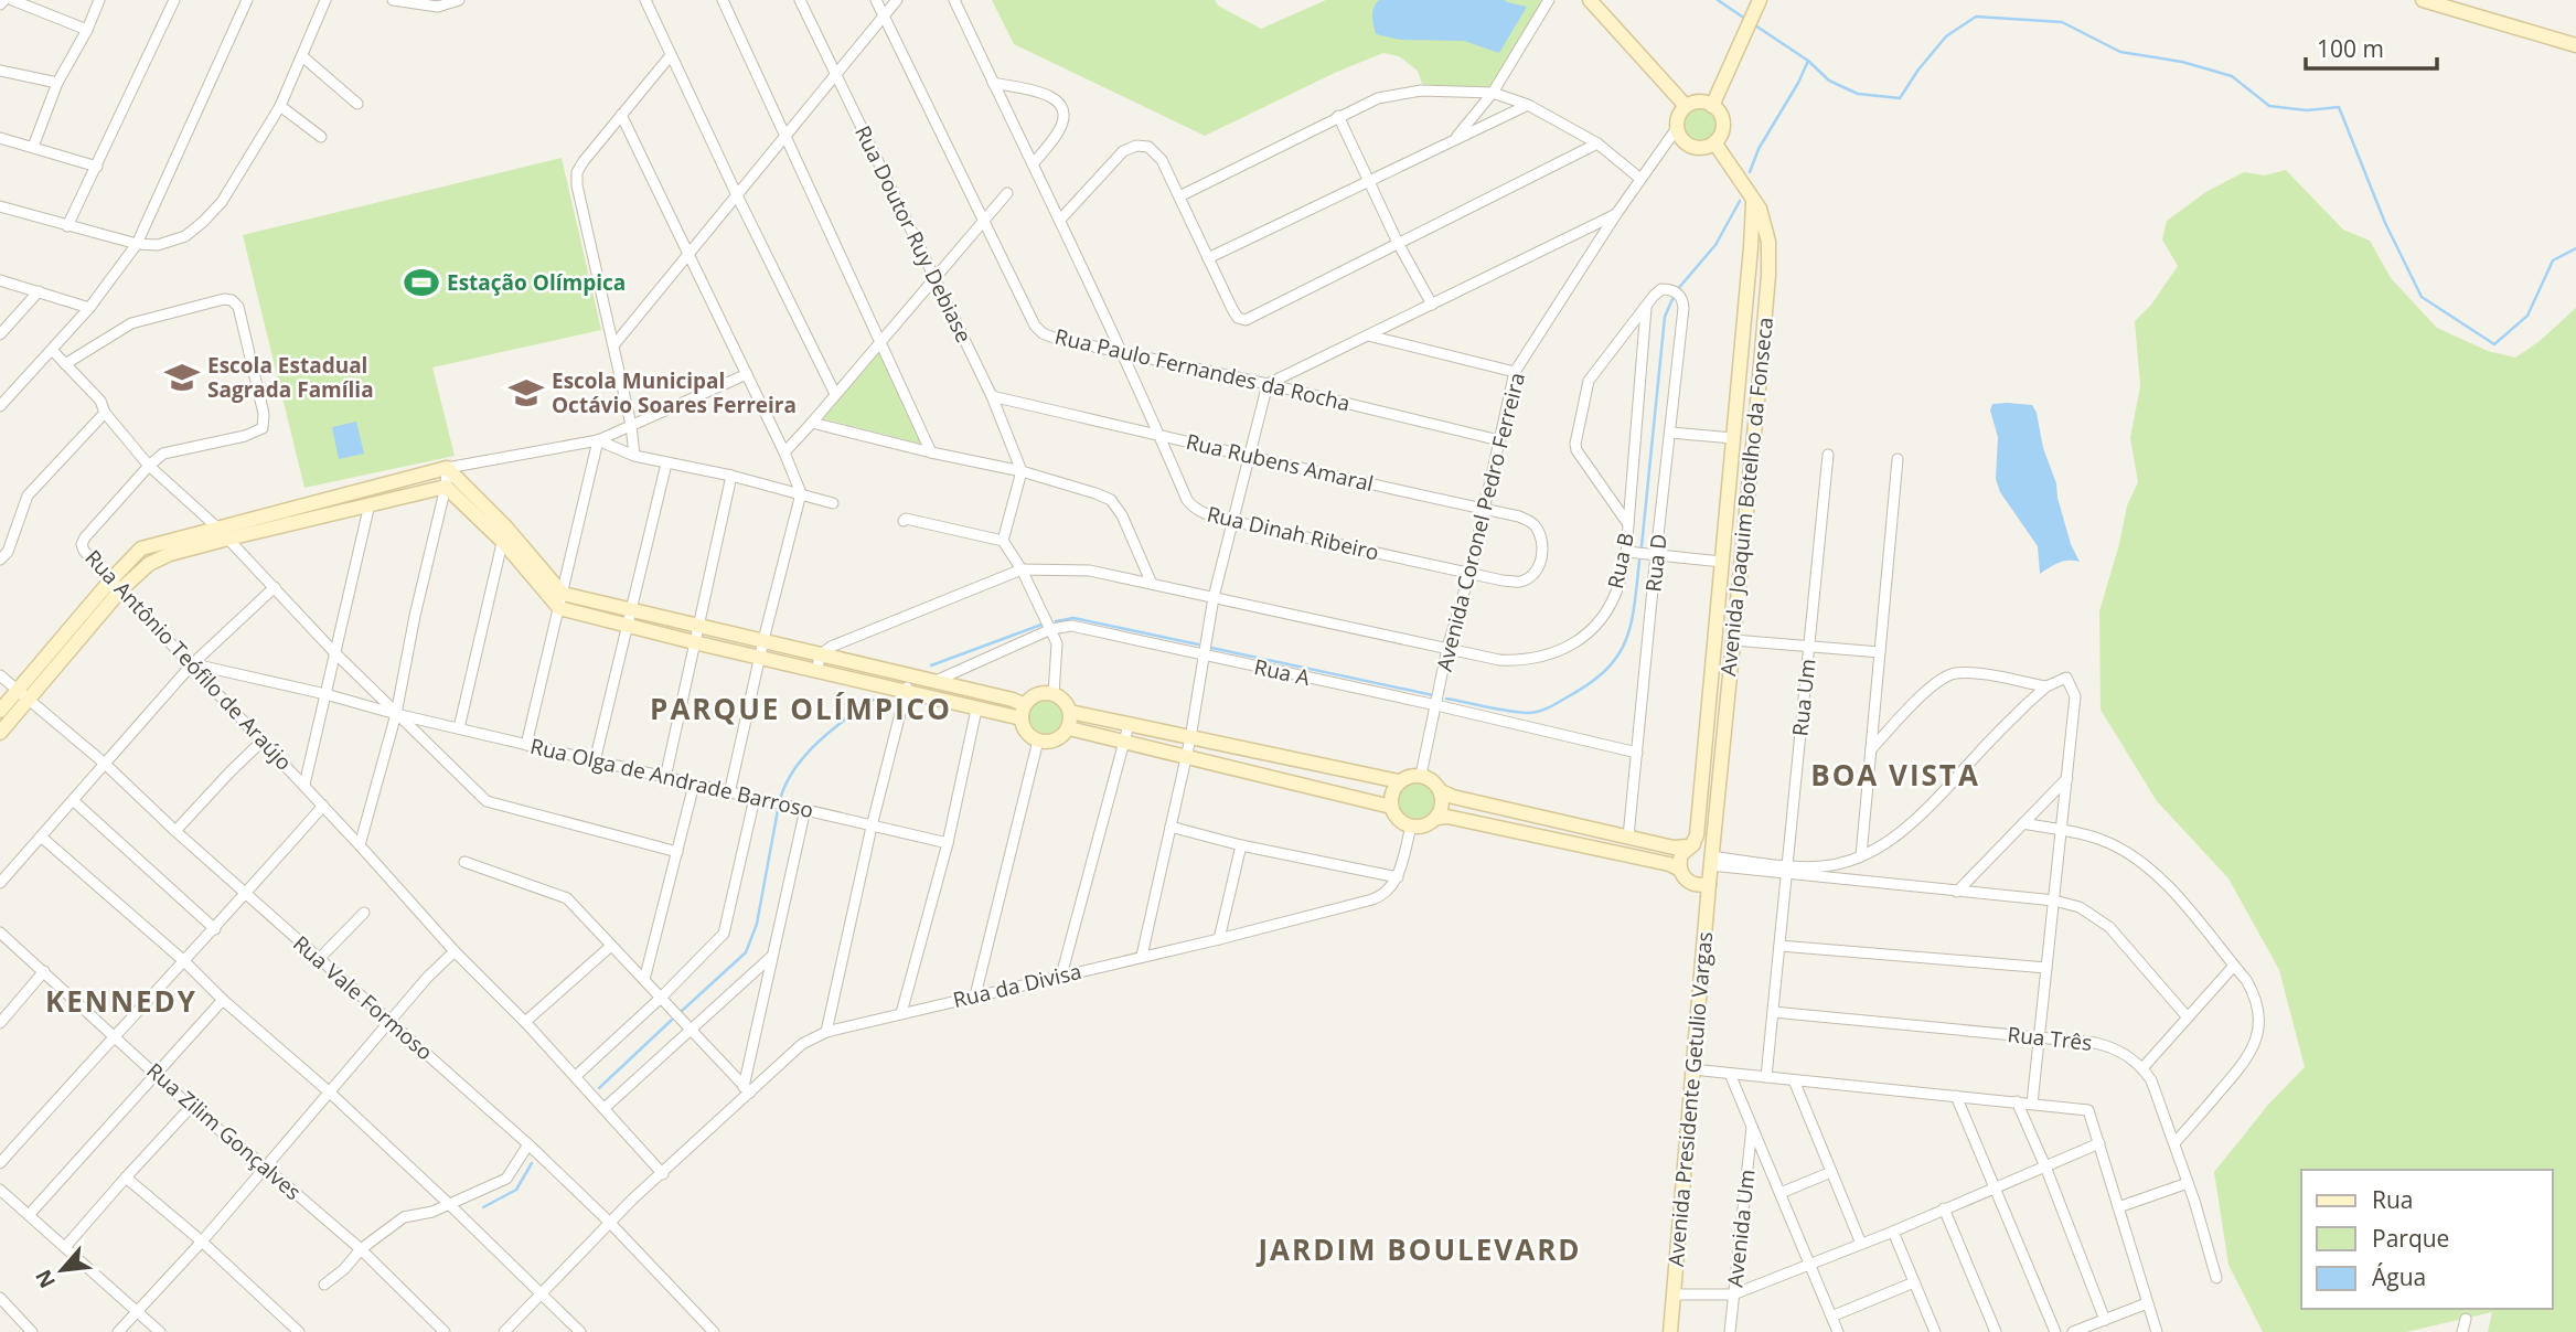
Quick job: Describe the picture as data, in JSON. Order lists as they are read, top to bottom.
{
  "streets": {
    "street": [
      "Rua Doutor Ruy Debiase",
      "Rua Paulo Fernandes da Rocha",
      "Rua Rubens Amaral",
      "Avenida Joaquim Botelho da Fonseca",
      "Avenida Coronel Pedro Ferreira",
      "Rua Dinah Ribeiro",
      "Rua B",
      "Rua D",
      "Rua Antônio Teófilo de Araújo",
      "Rua A",
      "Rua Um",
      "Rua Olga de Andrade Barroso",
      "Rua da Divisa",
      "Rua Vale Formoso",
      "Rua Três",
      "Avenida Presidente Getulio Vargas",
      "Rua Zilim Gonçalves",
      "Avenida Um"
    ]
  },
  "crossings": [
    ["Rua Doutor Ruy Debiase", "Rua Rubens Amaral"],
    ["Rua Paulo Fernandes da Rocha", "Avenida Coronel Pedro Ferreira"],
    ["Rua Paulo Fernandes da Rocha", "Rua Dinah Ribeiro"],
    ["Rua Rubens Amaral", "Avenida Coronel Pedro Ferreira"],
    ["Rua Rubens Amaral", "Rua Dinah Ribeiro"],
    ["Avenida Joaquim Botelho da Fonseca", "Avenida Coronel Pedro Ferreira"],
    ["Avenida Joaquim Botelho da Fonseca", "Avenida Presidente Getulio Vargas"],
    ["Avenida Coronel Pedro Ferreira", "Rua Dinah Ribeiro"],
    ["Avenida Coronel Pedro Ferreira", "Rua B"],
    ["Avenida Coronel Pedro Ferreira", "Rua A"],
    ["Rua B", "Rua D"],
    ["Rua D", "Rua A"],
    ["Rua Antônio Teófilo de Araújo", "Rua Olga de Andrade Barroso"],
    ["Rua Antônio Teófilo de Araújo", "Rua da Divisa"],
    ["Rua Um", "Rua Três"],
    ["Rua da Divisa", "Rua Vale Formoso"]
  ],
  "districts": [
    "PARQUE OLÍMPICO",
    "BOA VISTA",
    "KENNEDY",
    "JARDIM BOULEVARD"
  ],
  "places": {
    "sports": ["Estação Olímpica"],
    "school or university": ["Escola Estadual Sagrada Família", "Escola Municipal Octávio Soares Ferreira"]
  },
  "legend": ["Rua", "Parque", "Água"],
  "scale_bar": "100 m",
  "north": "bottom left"
}
